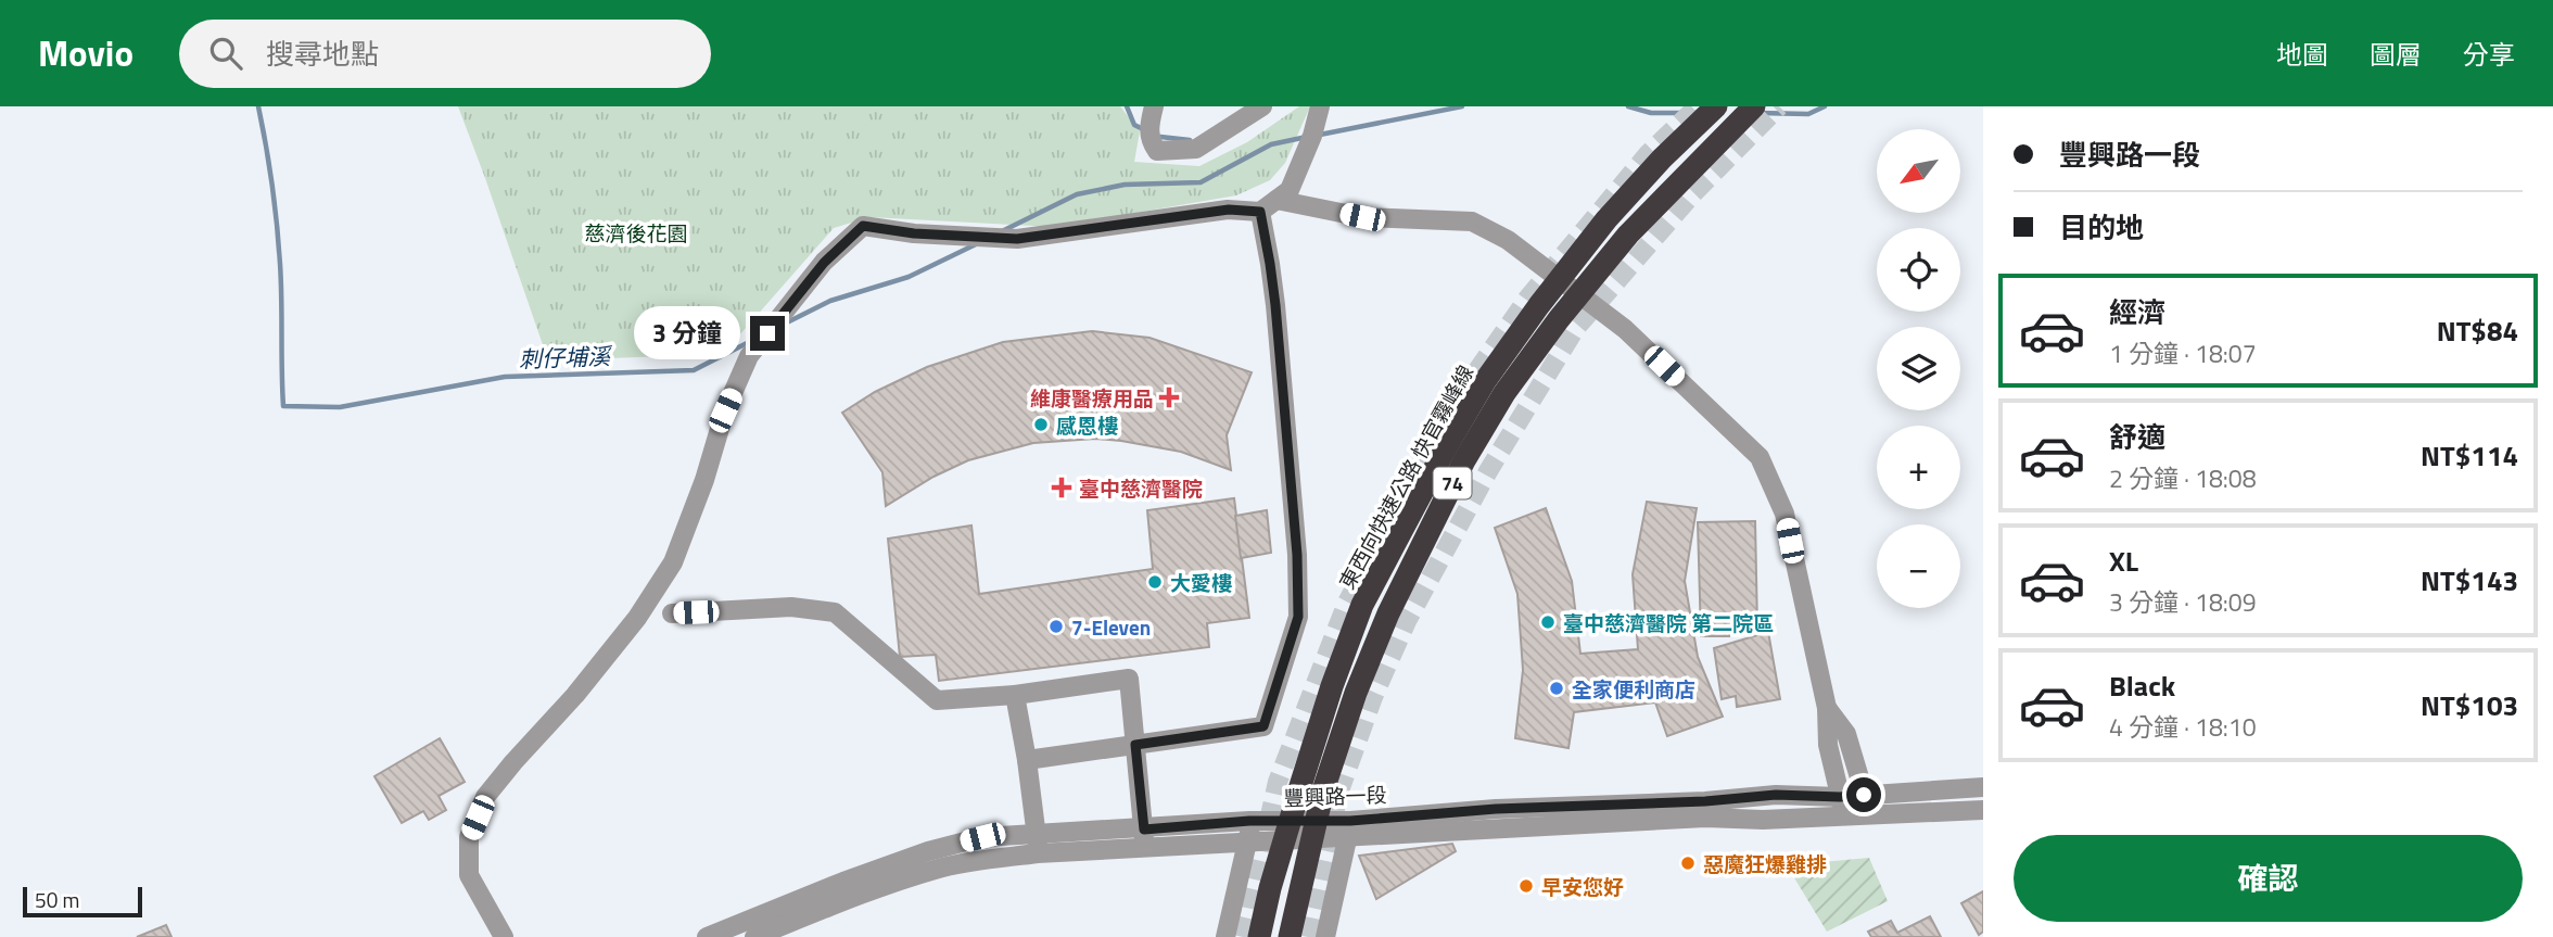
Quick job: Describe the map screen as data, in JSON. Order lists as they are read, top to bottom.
{
  "streets": {
    "highway": ["東西向快速公路 快官霧峰線", "74"],
    "street": ["豐興路一段"]
  },
  "water": ["刺仔埔溪"],
  "parks": ["慈濟後花園"],
  "places": {
    "health": ["維康醫療用品", "臺中慈濟醫院"],
    "other": [
      "感恩樓",
      "大愛樓",
      "臺中慈濟醫院 第二院區",
      "7-Eleven",
      "全家便利商店",
      "惡魔狂爆雞排",
      "早安您好"
    ]
  },
  "scale_bar": "50 m",
  "north": "bottom left",
  "page": {
    "header": "Movio",
    "search": "搜尋地點",
    "nav": ["地圖", "圖層", "分享"],
    "banner": ["豐興路一段", "目的地"],
    "map_buttons": ["+", "−"],
    "list": [
      {
        "name": "經濟",
        "note": "1 分鐘 · 18:07",
        "value": "NT$84"
      },
      {
        "name": "舒適",
        "note": "2 分鐘 · 18:08",
        "value": "NT$114"
      },
      {
        "name": "XL",
        "note": "3 分鐘 · 18:09",
        "value": "NT$143"
      },
      {
        "name": "Black",
        "note": "4 分鐘 · 18:10",
        "value": "NT$103"
      }
    ],
    "bubble": "3 分鐘",
    "buttons": "確認",
    "scale": "50 m"
  }
}
